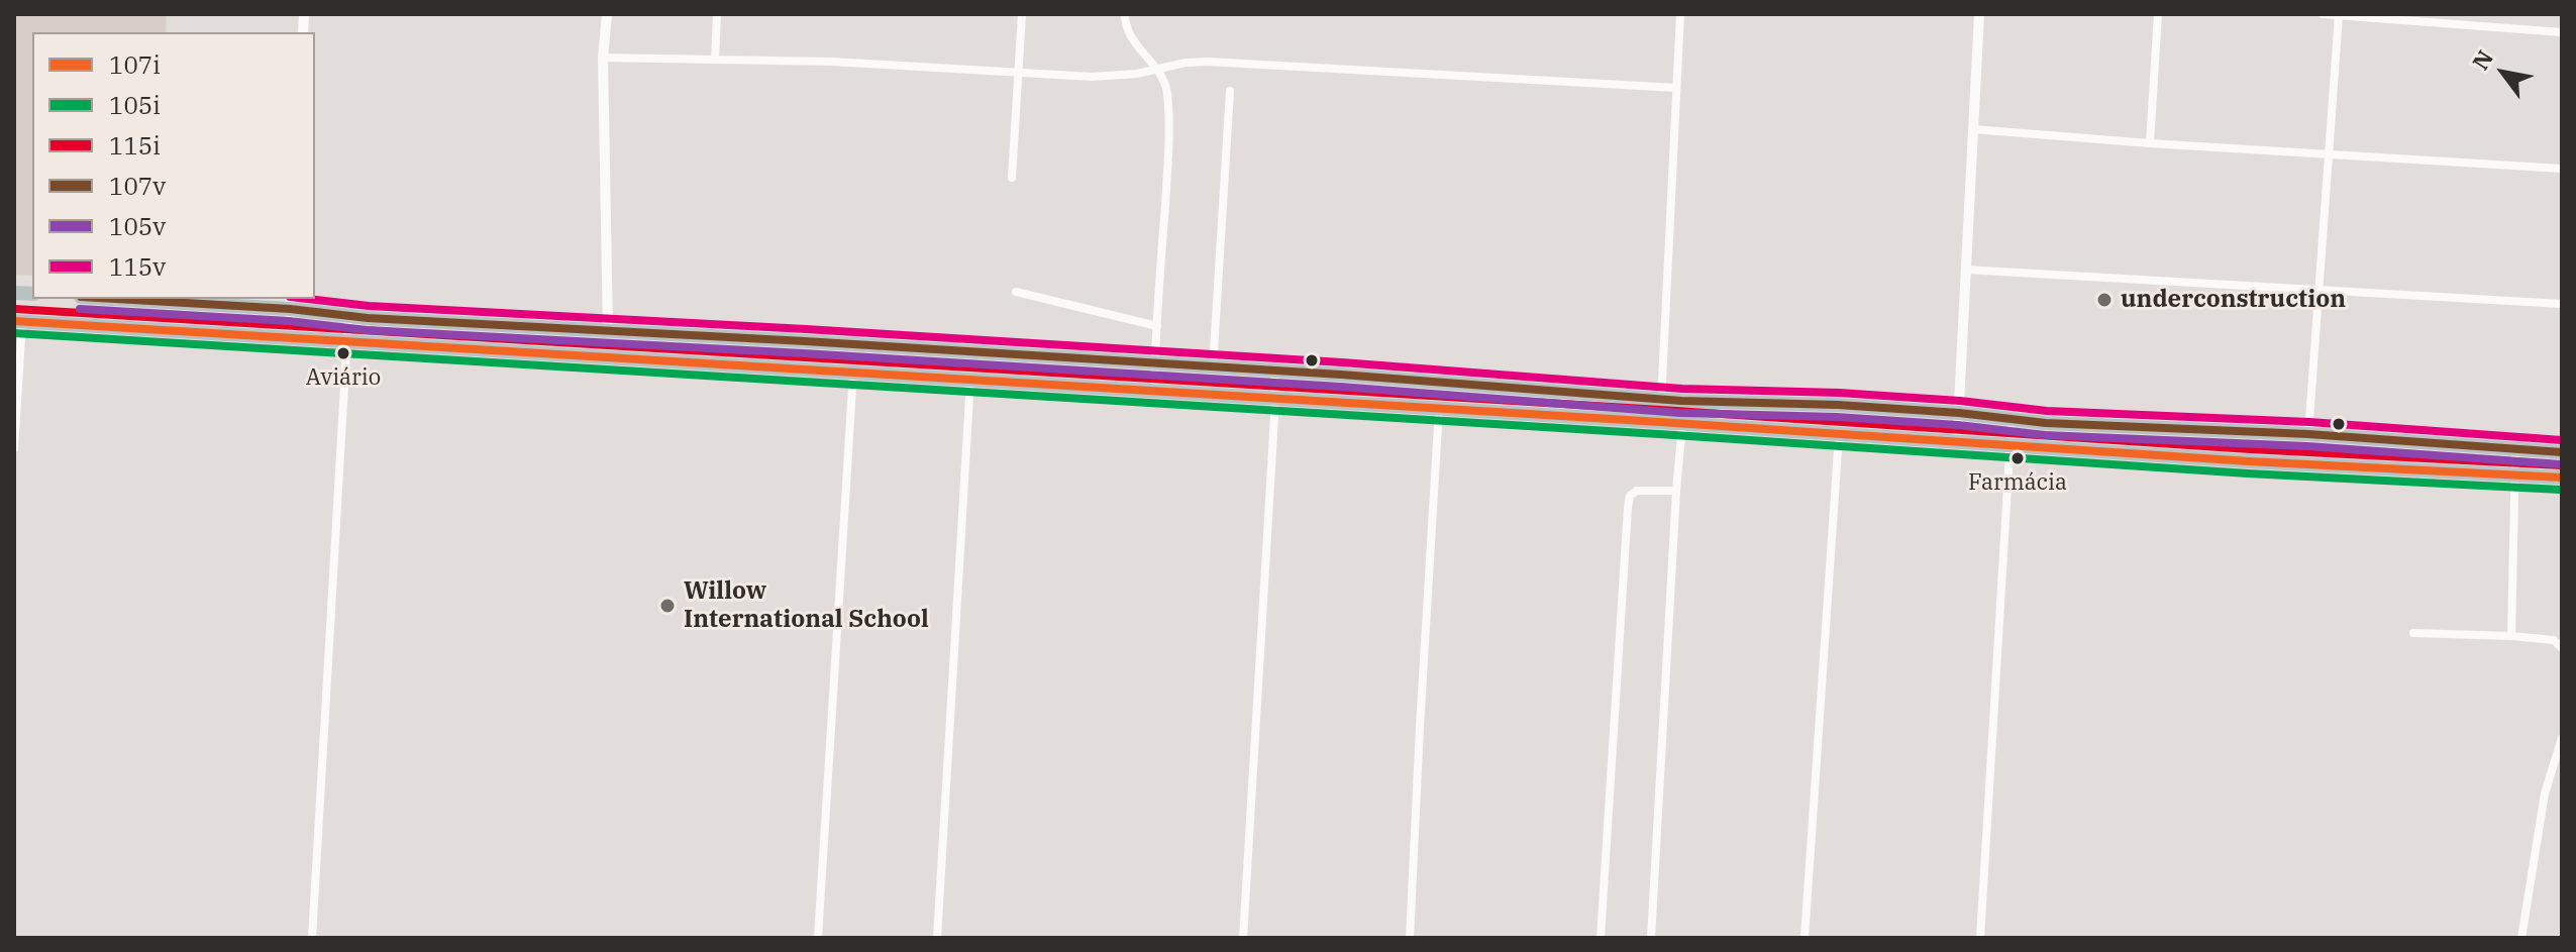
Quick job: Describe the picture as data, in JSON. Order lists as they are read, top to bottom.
{
  "places": [
    "underconstruction",
    "Aviário",
    "Farmácia",
    "Willow International School"
  ],
  "lines": [
    "transit line 107v",
    "transit line 115v",
    "transit line 115i",
    "transit line 105v",
    "transit line 107i",
    "transit line 105i"
  ],
  "legend": [
    "107i",
    "105i",
    "115i",
    "107v",
    "105v",
    "115v"
  ],
  "north": "top left"
}
